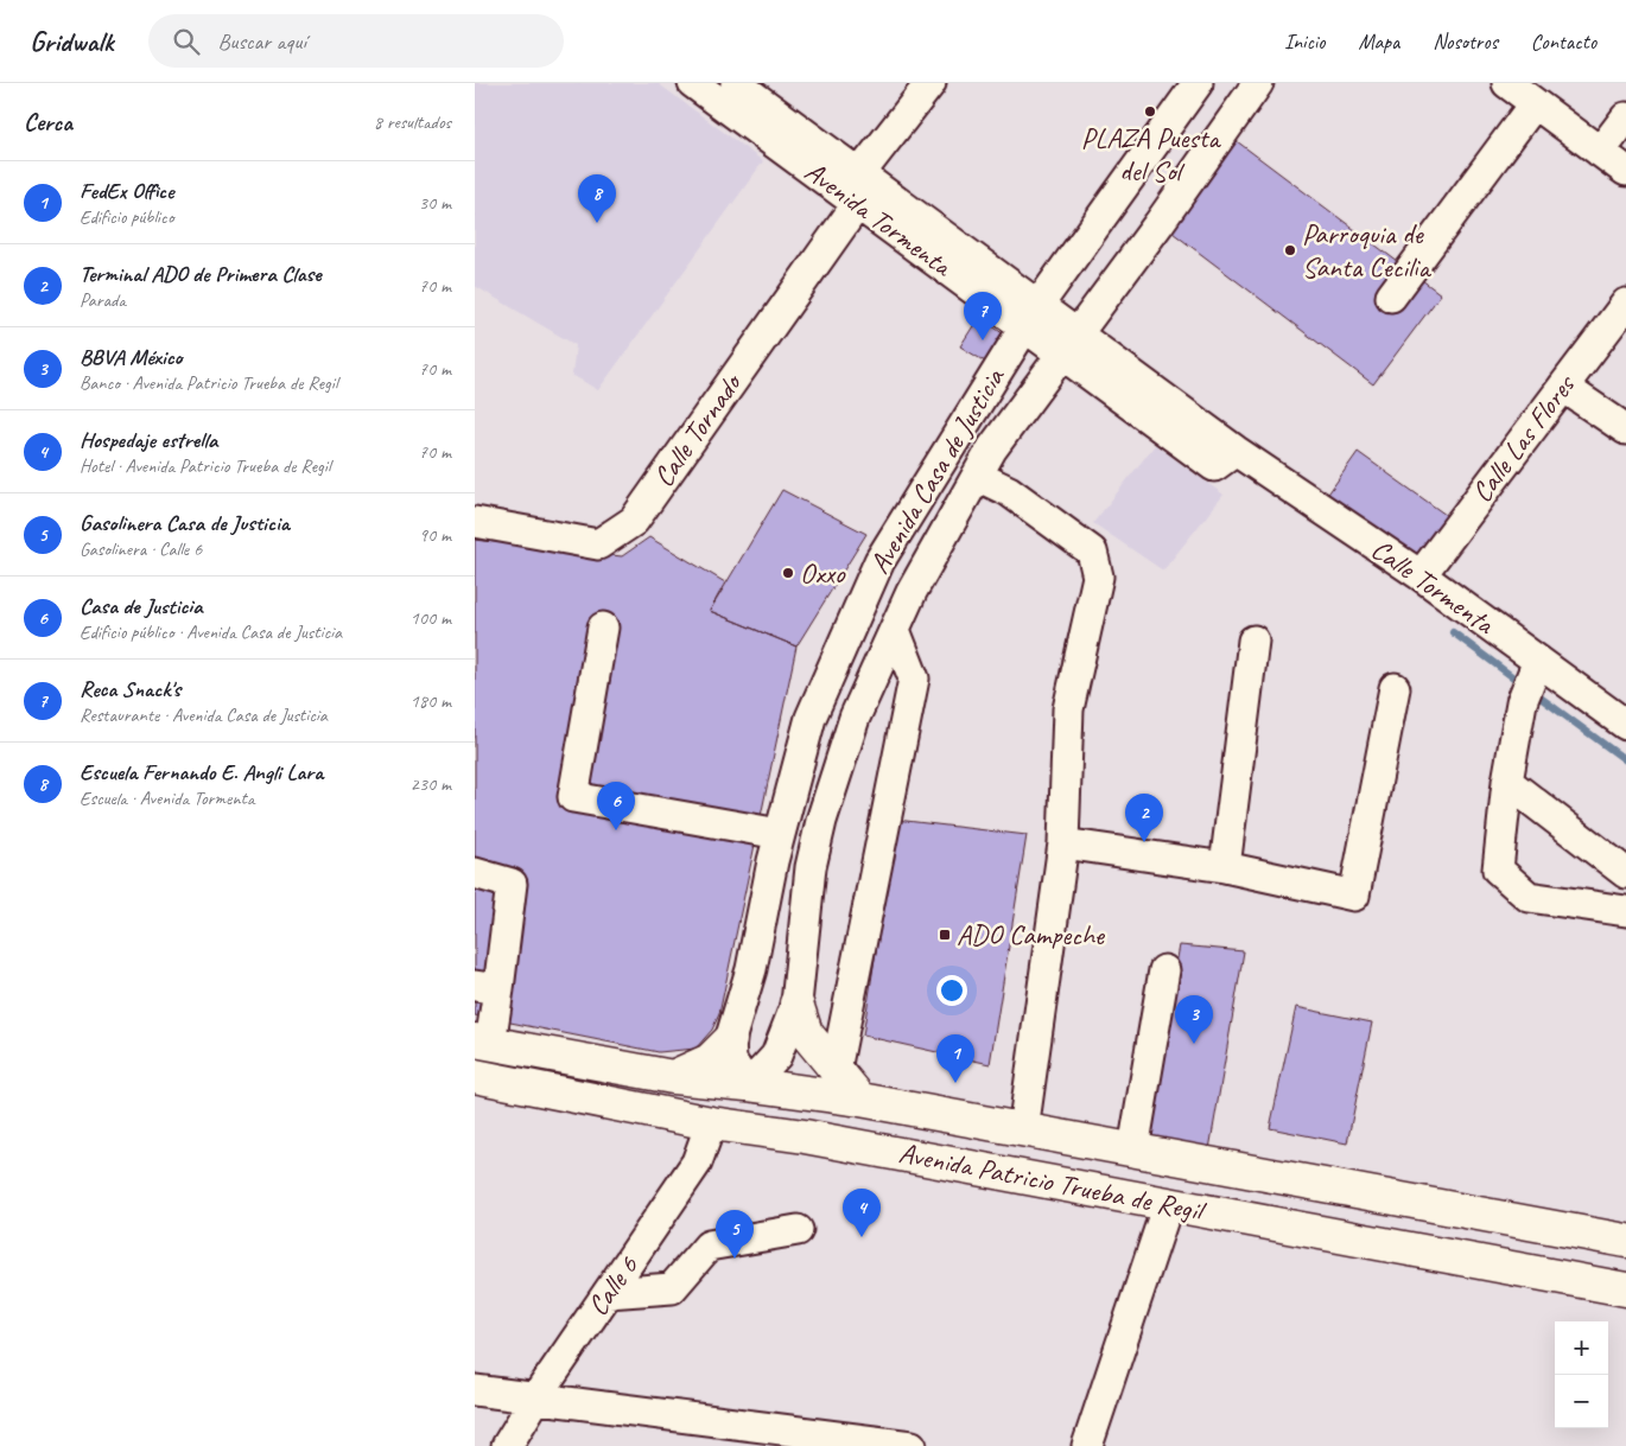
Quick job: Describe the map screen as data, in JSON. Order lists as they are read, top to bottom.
{
  "streets": {
    "main road": ["Avenida Patricio Trueba de Regil"],
    "street": [
      "Avenida Tormenta",
      "Calle Tornado",
      "Calle Las Flores",
      "Avenida Casa de Justicia",
      "Calle Tormenta",
      "Calle 6"
    ]
  },
  "crossings": [
    ["Avenida Tormenta", "Calle Tornado"],
    ["Avenida Tormenta", "Avenida Casa de Justicia"],
    ["Avenida Tormenta", "Calle Tormenta"],
    ["Calle Las Flores", "Calle Tormenta"],
    ["Avenida Casa de Justicia", "Calle Tormenta"],
    ["Avenida Casa de Justicia", "Avenida Patricio Trueba de Regil"],
    ["Avenida Patricio Trueba de Regil", "Calle 6"]
  ],
  "places": {
    "other": ["PLAZA Puesta del Sol", "Parroquia de Santa Cecilia", "Oxxo"],
    "transit": ["ADO Campeche"]
  },
  "page": {
    "header": "Gridwalk",
    "search": "Buscar aquí",
    "nav": [
      "Inicio",
      "Mapa",
      "Nosotros",
      "Contacto"
    ],
    "heading": ["Cerca", "8 resultados"],
    "list": [
      {
        "mark": "1",
        "name": "FedEx Office",
        "note": "Edificio público",
        "value": "30 m"
      },
      {
        "mark": "2",
        "name": "Terminal ADO de Primera Clase",
        "note": "Parada",
        "value": "70 m"
      },
      {
        "mark": "3",
        "name": "BBVA México",
        "note": "Banco · Avenida Patricio Trueba de Regil",
        "value": "70 m"
      },
      {
        "mark": "4",
        "name": "Hospedaje estrella",
        "note": "Hotel · Avenida Patricio Trueba de Regil",
        "value": "70 m"
      },
      {
        "mark": "5",
        "name": "Gasolinera Casa de Justicia",
        "note": "Gasolinera · Calle 6",
        "value": "90 m"
      },
      {
        "mark": "6",
        "name": "Casa de Justicia",
        "note": "Edificio público · Avenida Casa de Justicia",
        "value": "100 m"
      },
      {
        "mark": "7",
        "name": "Reca Snack's",
        "note": "Restaurante · Avenida Casa de Justicia",
        "value": "180 m"
      },
      {
        "mark": "8",
        "name": "Escuela Fernando E. Angli Lara",
        "note": "Escuela · Avenida Tormenta",
        "value": "230 m"
      }
    ],
    "pins": [
      "8",
      "7",
      "6",
      "2",
      "3",
      "1",
      "4",
      "5"
    ],
    "map_buttons": ["+", "−"]
  }
}
